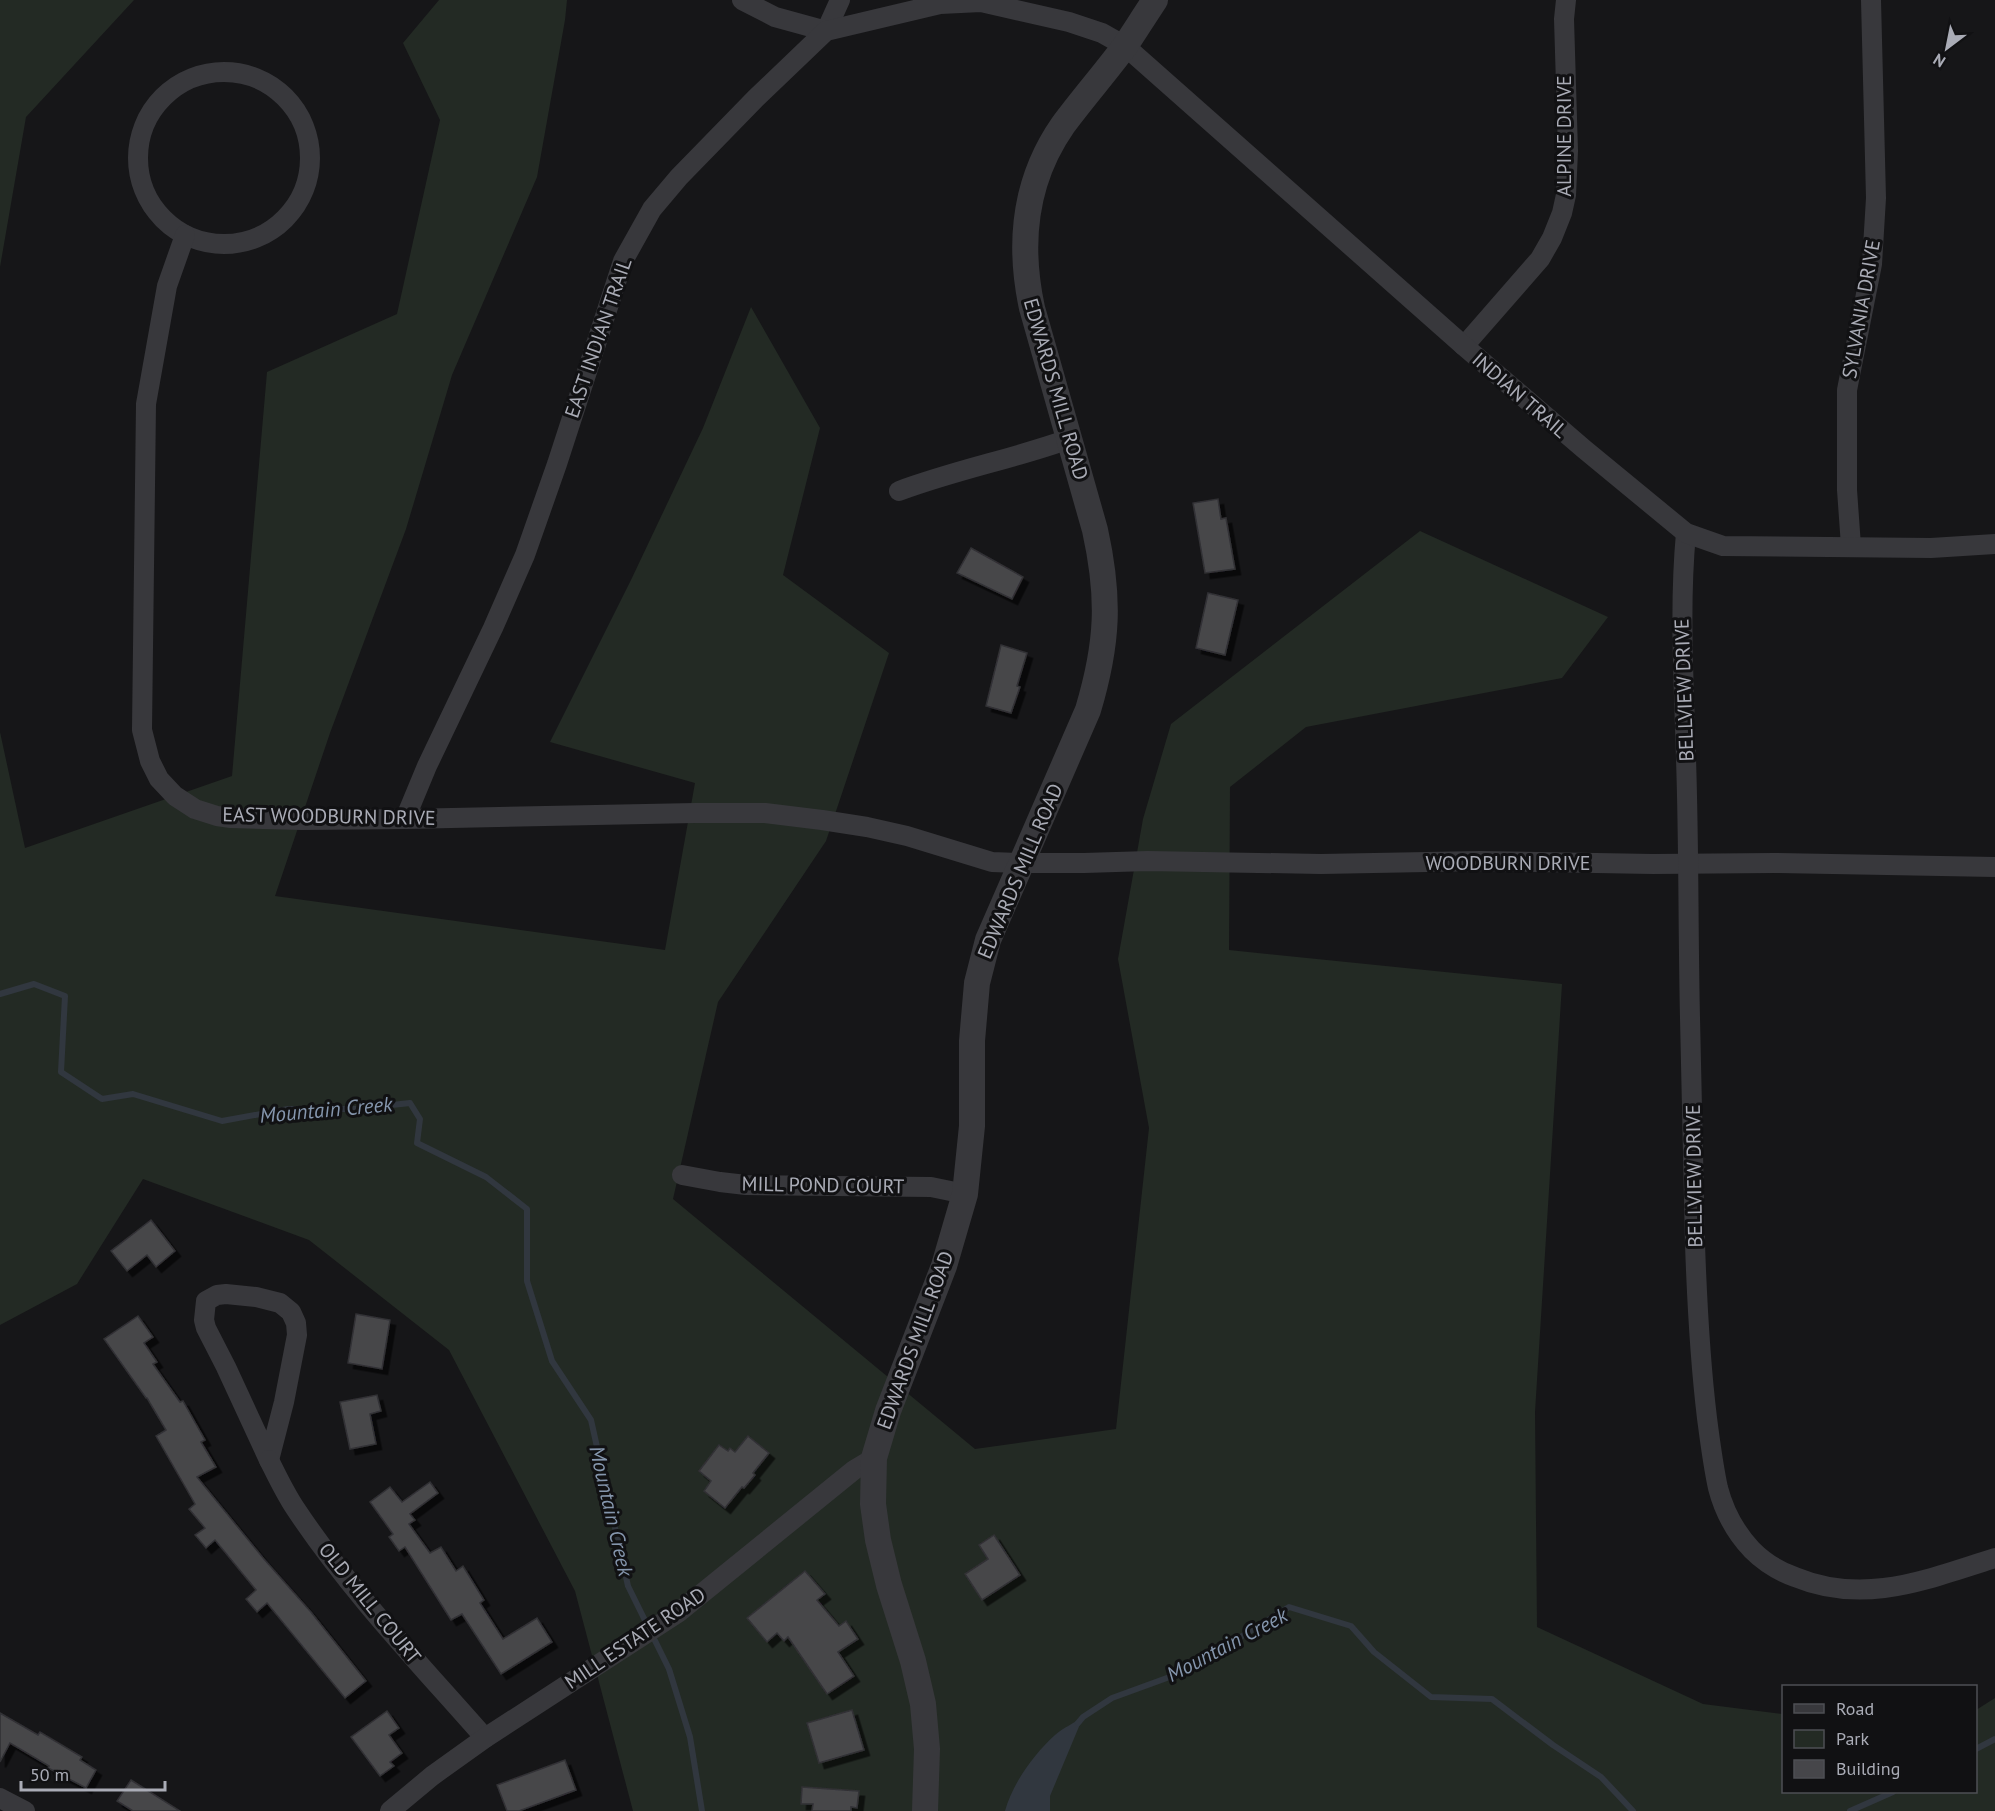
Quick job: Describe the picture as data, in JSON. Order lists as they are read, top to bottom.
{
  "streets": {
    "street": [
      "ALPINE DRIVE",
      "SYLVANIA DRIVE",
      "EAST INDIAN TRAIL",
      "EDWARDS MILL ROAD",
      "INDIAN TRAIL",
      "BELLVIEW DRIVE",
      "EAST WOODBURN DRIVE",
      "WOODBURN DRIVE",
      "MILL POND COURT",
      "OLD MILL COURT",
      "MILL ESTATE ROAD"
    ]
  },
  "crossings": [
    ["ALPINE DRIVE", "INDIAN TRAIL"],
    ["SYLVANIA DRIVE", "INDIAN TRAIL"],
    ["EAST INDIAN TRAIL", "EAST WOODBURN DRIVE"],
    ["EDWARDS MILL ROAD", "INDIAN TRAIL"],
    ["EDWARDS MILL ROAD", "EAST WOODBURN DRIVE"],
    ["EDWARDS MILL ROAD", "WOODBURN DRIVE"],
    ["EDWARDS MILL ROAD", "MILL POND COURT"],
    ["EDWARDS MILL ROAD", "MILL ESTATE ROAD"],
    ["INDIAN TRAIL", "BELLVIEW DRIVE"],
    ["BELLVIEW DRIVE", "WOODBURN DRIVE"],
    ["EAST WOODBURN DRIVE", "WOODBURN DRIVE"],
    ["OLD MILL COURT", "MILL ESTATE ROAD"]
  ],
  "water": ["Mountain Creek"],
  "legend": ["Road", "Park", "Building"],
  "scale_bar": "50 m",
  "north": "bottom left"
}
